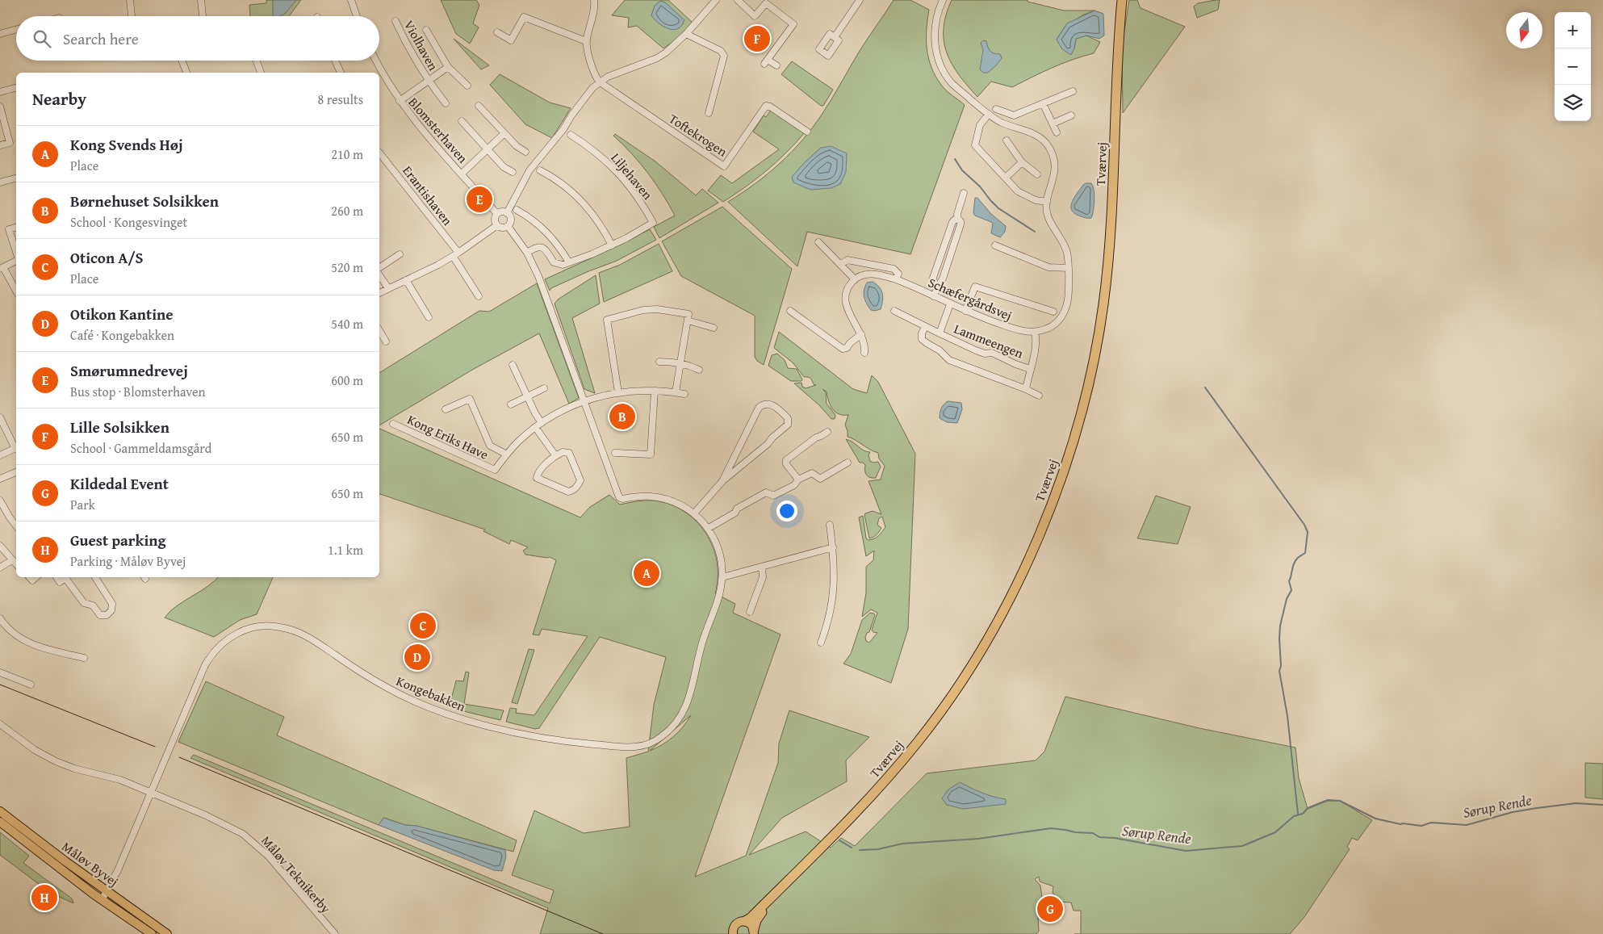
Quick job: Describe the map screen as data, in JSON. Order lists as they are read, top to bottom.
{
  "streets": {
    "highway": ["Tværvej"],
    "main road": ["Måløv Byvej"],
    "street": [
      "Violhaven",
      "Blomsterhaven",
      "Toftekrogen",
      "Liljehaven",
      "Erantishaven",
      "Schæfergårdsvej",
      "Lammeengen",
      "Kong Eriks Have",
      "Kongebakken",
      "Måløv Teknikerby"
    ]
  },
  "crossings": [
    ["Violhaven", "Blomsterhaven"],
    ["Schæfergårdsvej", "Lammeengen"],
    ["Kongebakken", "Måløv Byvej"],
    ["Kongebakken", "Måløv Teknikerby"]
  ],
  "water": ["Sørup Rende"],
  "north": "bottom",
  "page": {
    "map_buttons": ["+", "−"],
    "search": "Search here",
    "pins": [
      "F",
      "E",
      "B",
      "A",
      "C",
      "D",
      "H",
      "G"
    ],
    "heading": ["Nearby", "8 results"],
    "list": [
      {
        "mark": "A",
        "name": "Kong Svends Høj",
        "note": "Place",
        "value": "210 m"
      },
      {
        "mark": "B",
        "name": "Børnehuset Solsikken",
        "note": "School · Kongesvinget",
        "value": "260 m"
      },
      {
        "mark": "C",
        "name": "Oticon A/S",
        "note": "Place",
        "value": "520 m"
      },
      {
        "mark": "D",
        "name": "Otikon Kantine",
        "note": "Café · Kongebakken",
        "value": "540 m"
      },
      {
        "mark": "E",
        "name": "Smørumnedrevej",
        "note": "Bus stop · Blomsterhaven",
        "value": "600 m"
      },
      {
        "mark": "F",
        "name": "Lille Solsikken",
        "note": "School · Gammeldamsgård",
        "value": "650 m"
      },
      {
        "mark": "G",
        "name": "Kildedal Event",
        "note": "Park",
        "value": "650 m"
      },
      {
        "mark": "H",
        "name": "Guest parking",
        "note": "Parking · Måløv Byvej",
        "value": "1.1 km"
      }
    ]
  }
}
